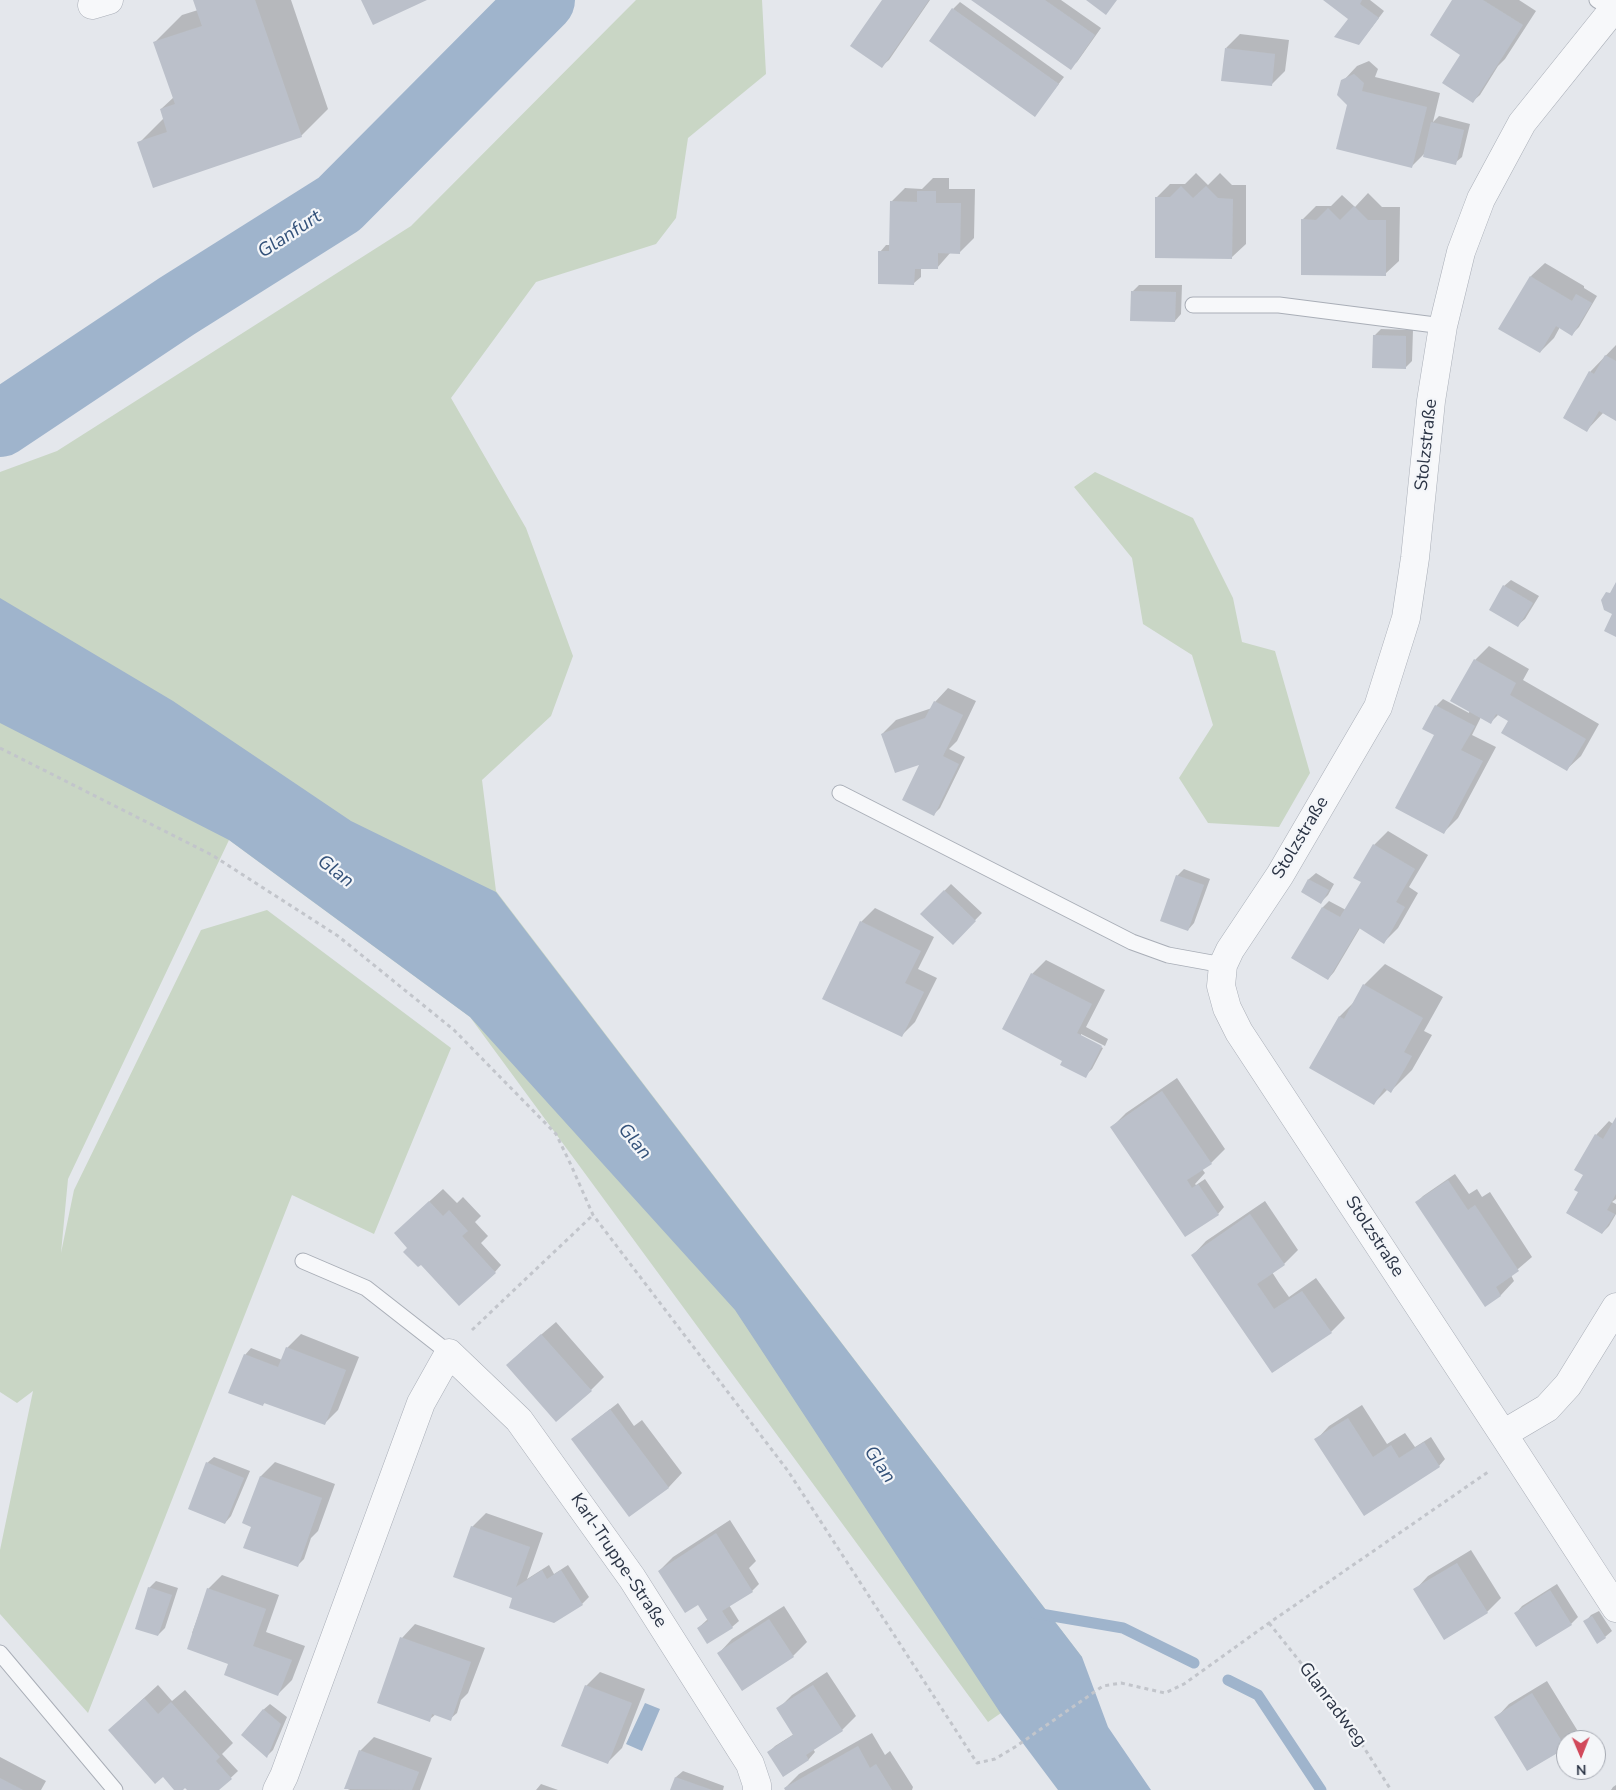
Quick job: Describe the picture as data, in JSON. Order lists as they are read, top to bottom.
{
  "streets": {
    "street": ["Stolzstraße", "Karl-Truppe-Straße"],
    "path": ["Glanradweg"]
  },
  "water": ["Glanfurt", "Glan"],
  "north": "bottom"
}
